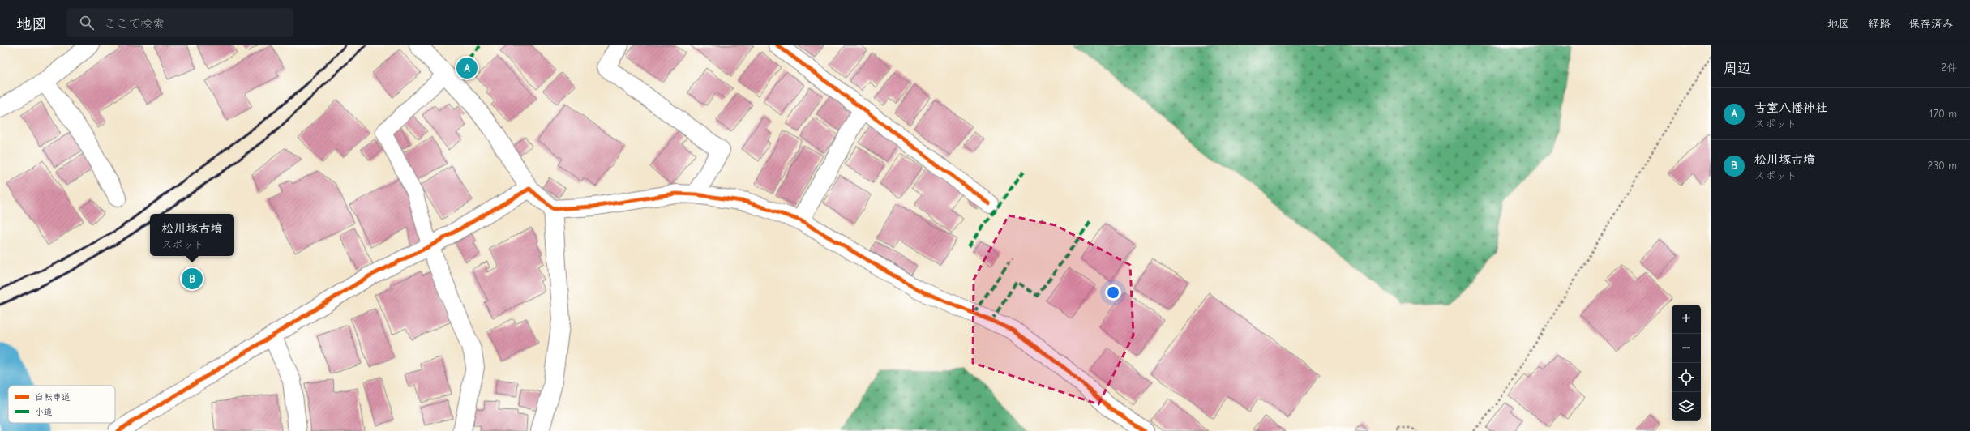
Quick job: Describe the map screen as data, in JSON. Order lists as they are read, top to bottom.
{
  "legend": ["自転車道", "小道"],
  "page": {
    "header": "地図",
    "search": "ここで検索",
    "nav": ["地図", "経路", "保存済み"],
    "heading": ["周辺", "2件"],
    "pins": ["A", "B"],
    "list": [
      {
        "mark": "A",
        "name": "古室八幡神社",
        "note": "スポット",
        "value": "170 m"
      },
      {
        "mark": "B",
        "name": "松川塚古墳",
        "note": "スポット",
        "value": "230 m"
      }
    ],
    "popup": ["松川塚古墳", "スポット"],
    "map_buttons": ["+", "−"]
  }
}
